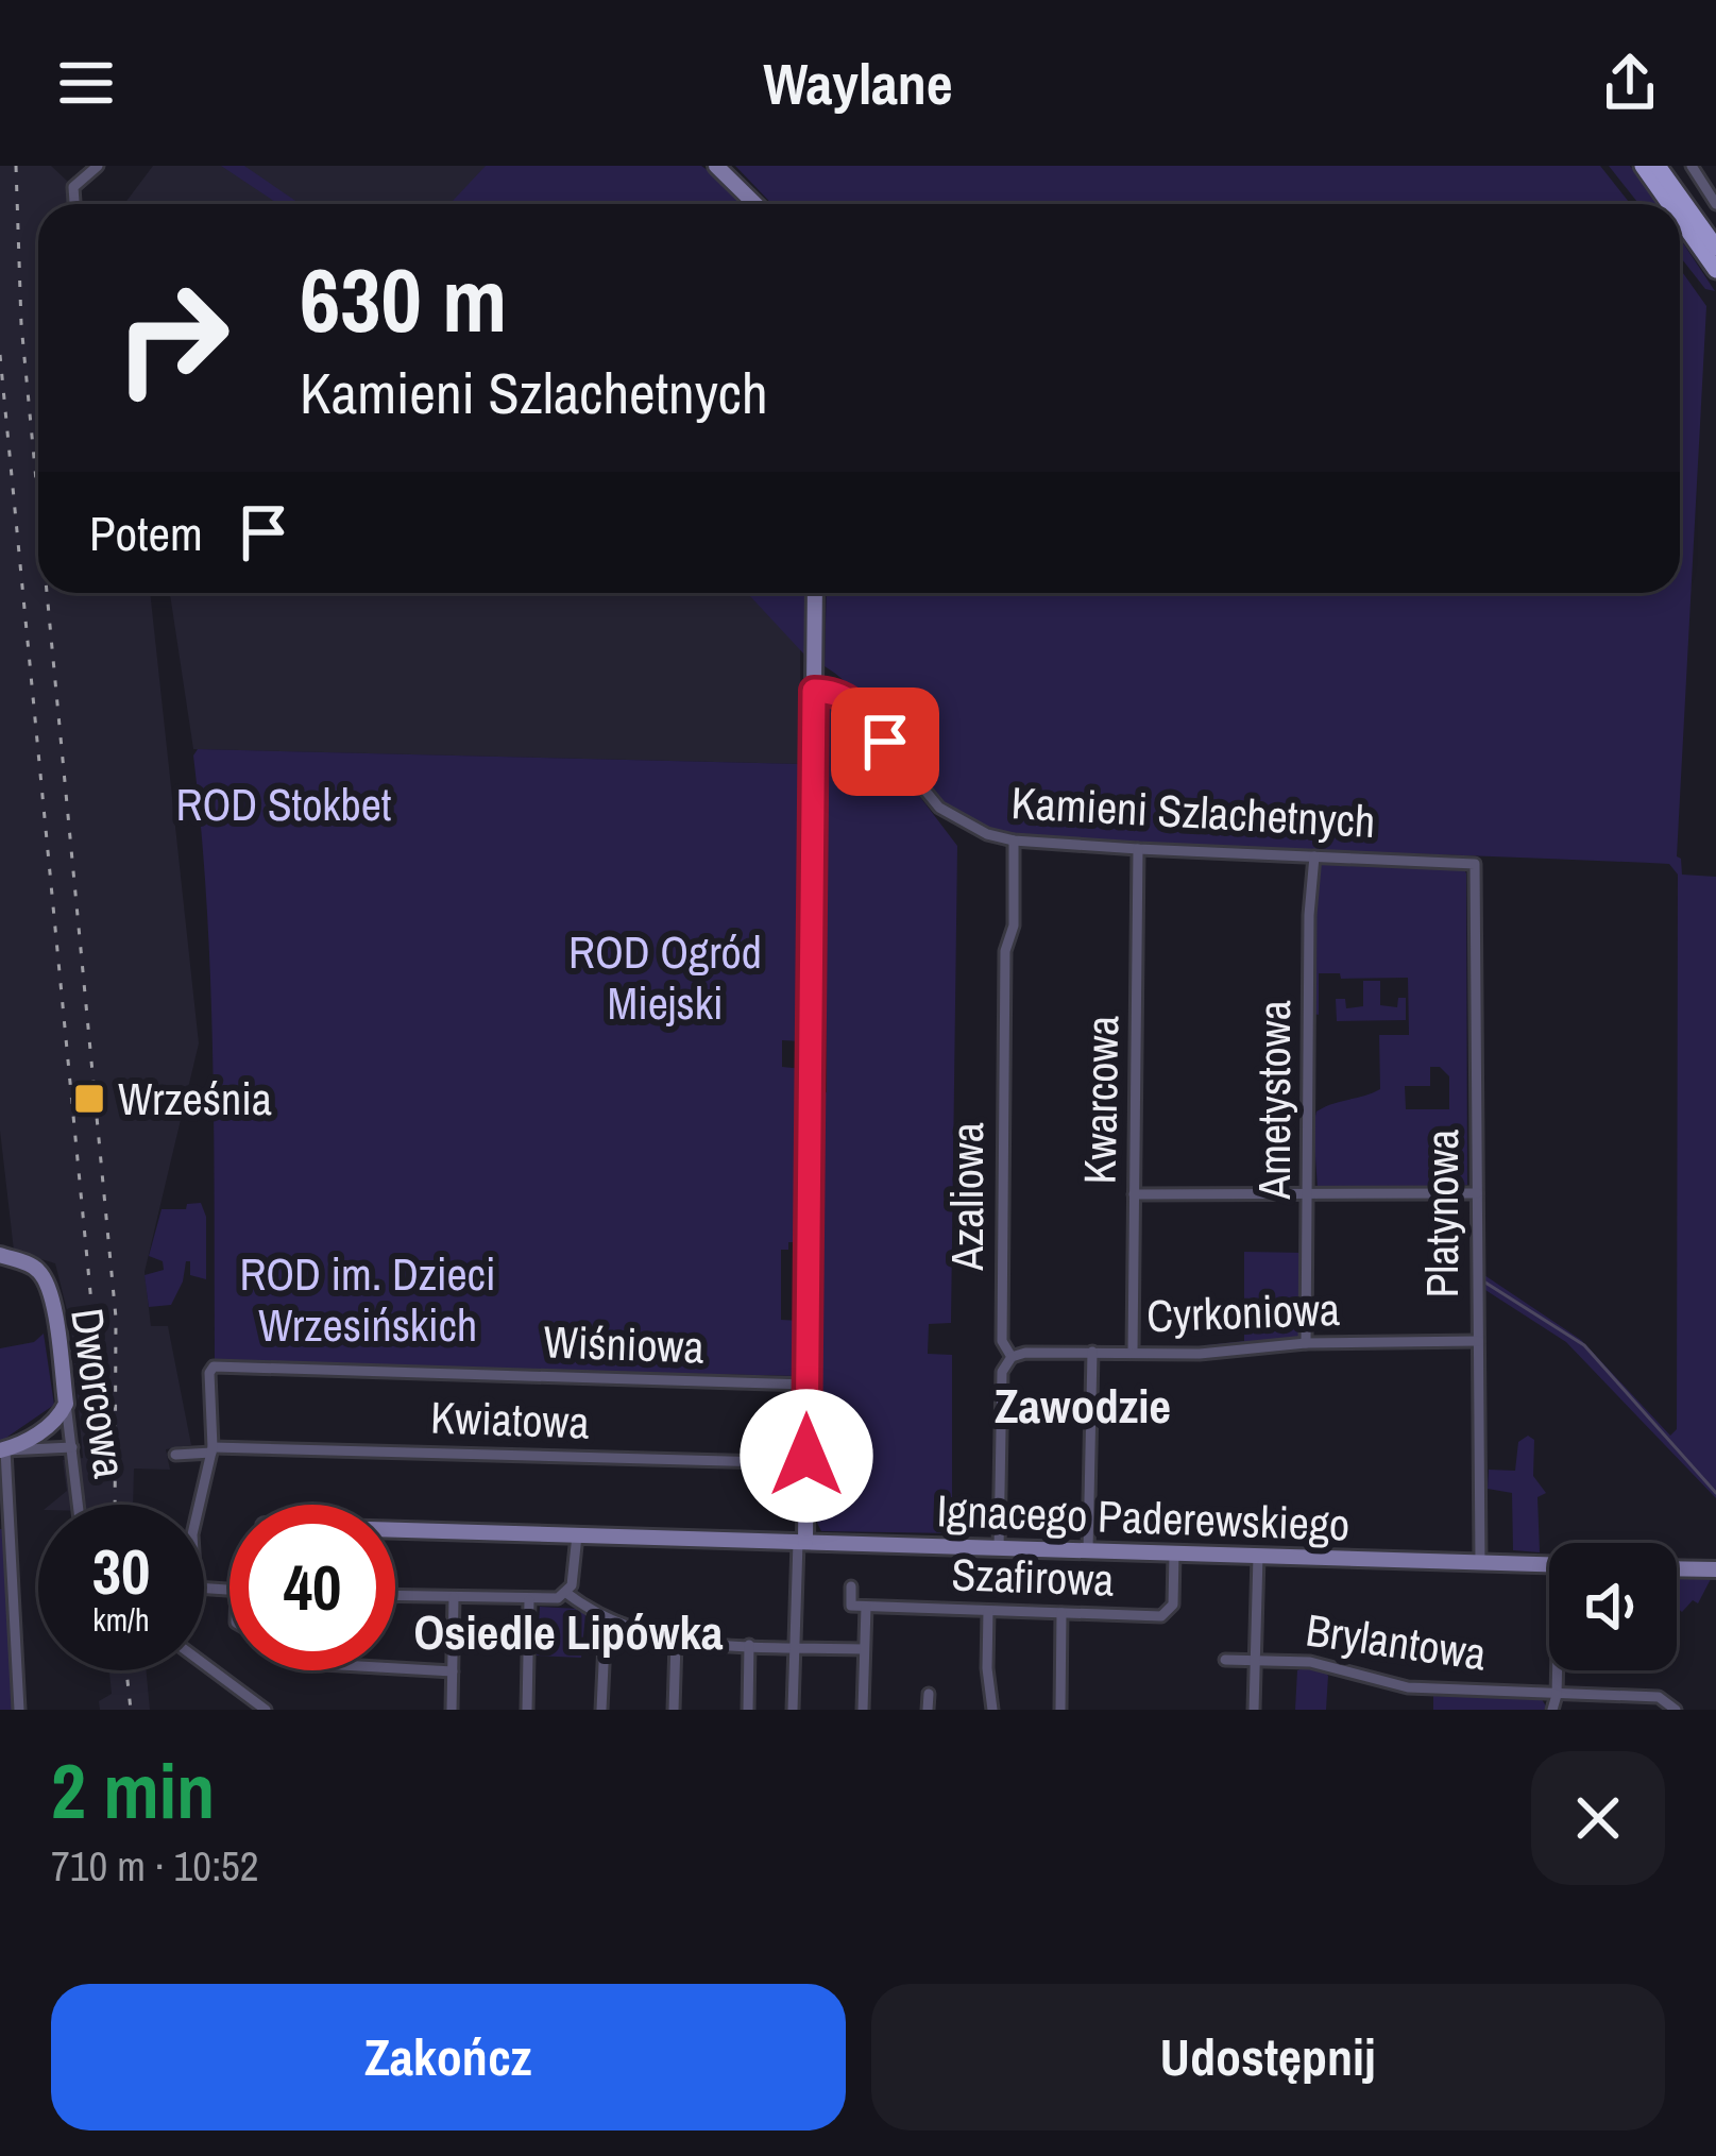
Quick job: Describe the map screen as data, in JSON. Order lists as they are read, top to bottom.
{
  "streets": {
    "street": [
      "Kamieni Szlachetnych",
      "Kwarcowa",
      "Ametystowa",
      "Azaliowa",
      "Platynowa",
      "Cyrkoniowa",
      "Wiśniowa",
      "Dworcowa",
      "Kwiatowa",
      "Ignacego Paderewskiego",
      "Szafirowa",
      "Brylantowa"
    ]
  },
  "crossings": [
    ["Kamieni Szlachetnych", "Kwarcowa"],
    ["Kamieni Szlachetnych", "Ametystowa"],
    ["Kamieni Szlachetnych", "Azaliowa"],
    ["Kamieni Szlachetnych", "Platynowa"],
    ["Kwarcowa", "Cyrkoniowa"],
    ["Ametystowa", "Cyrkoniowa"],
    ["Azaliowa", "Cyrkoniowa"],
    ["Azaliowa", "Ignacego Paderewskiego"],
    ["Platynowa", "Cyrkoniowa"],
    ["Platynowa", "Ignacego Paderewskiego"],
    ["Wiśniowa", "Kwiatowa"],
    ["Ignacego Paderewskiego", "Szafirowa"],
    ["Ignacego Paderewskiego", "Brylantowa"]
  ],
  "districts": ["Zawodzie", "Osiedle Lipówka"],
  "parks": ["ROD Stokbet", "ROD Ogród Miejski", "ROD im. Dzieci Wrzesińskich"],
  "places": {
    "transit": ["Września"]
  },
  "page": {
    "header": "Waylane",
    "turn": ["630 m", "Kamieni Szlachetnych"],
    "then": "Potem",
    "speed": "30 km/h",
    "limit": "40",
    "heading": ["2 min", "710 m · 10:52"],
    "buttons": ["Zakończ", "Udostępnij"]
  }
}
